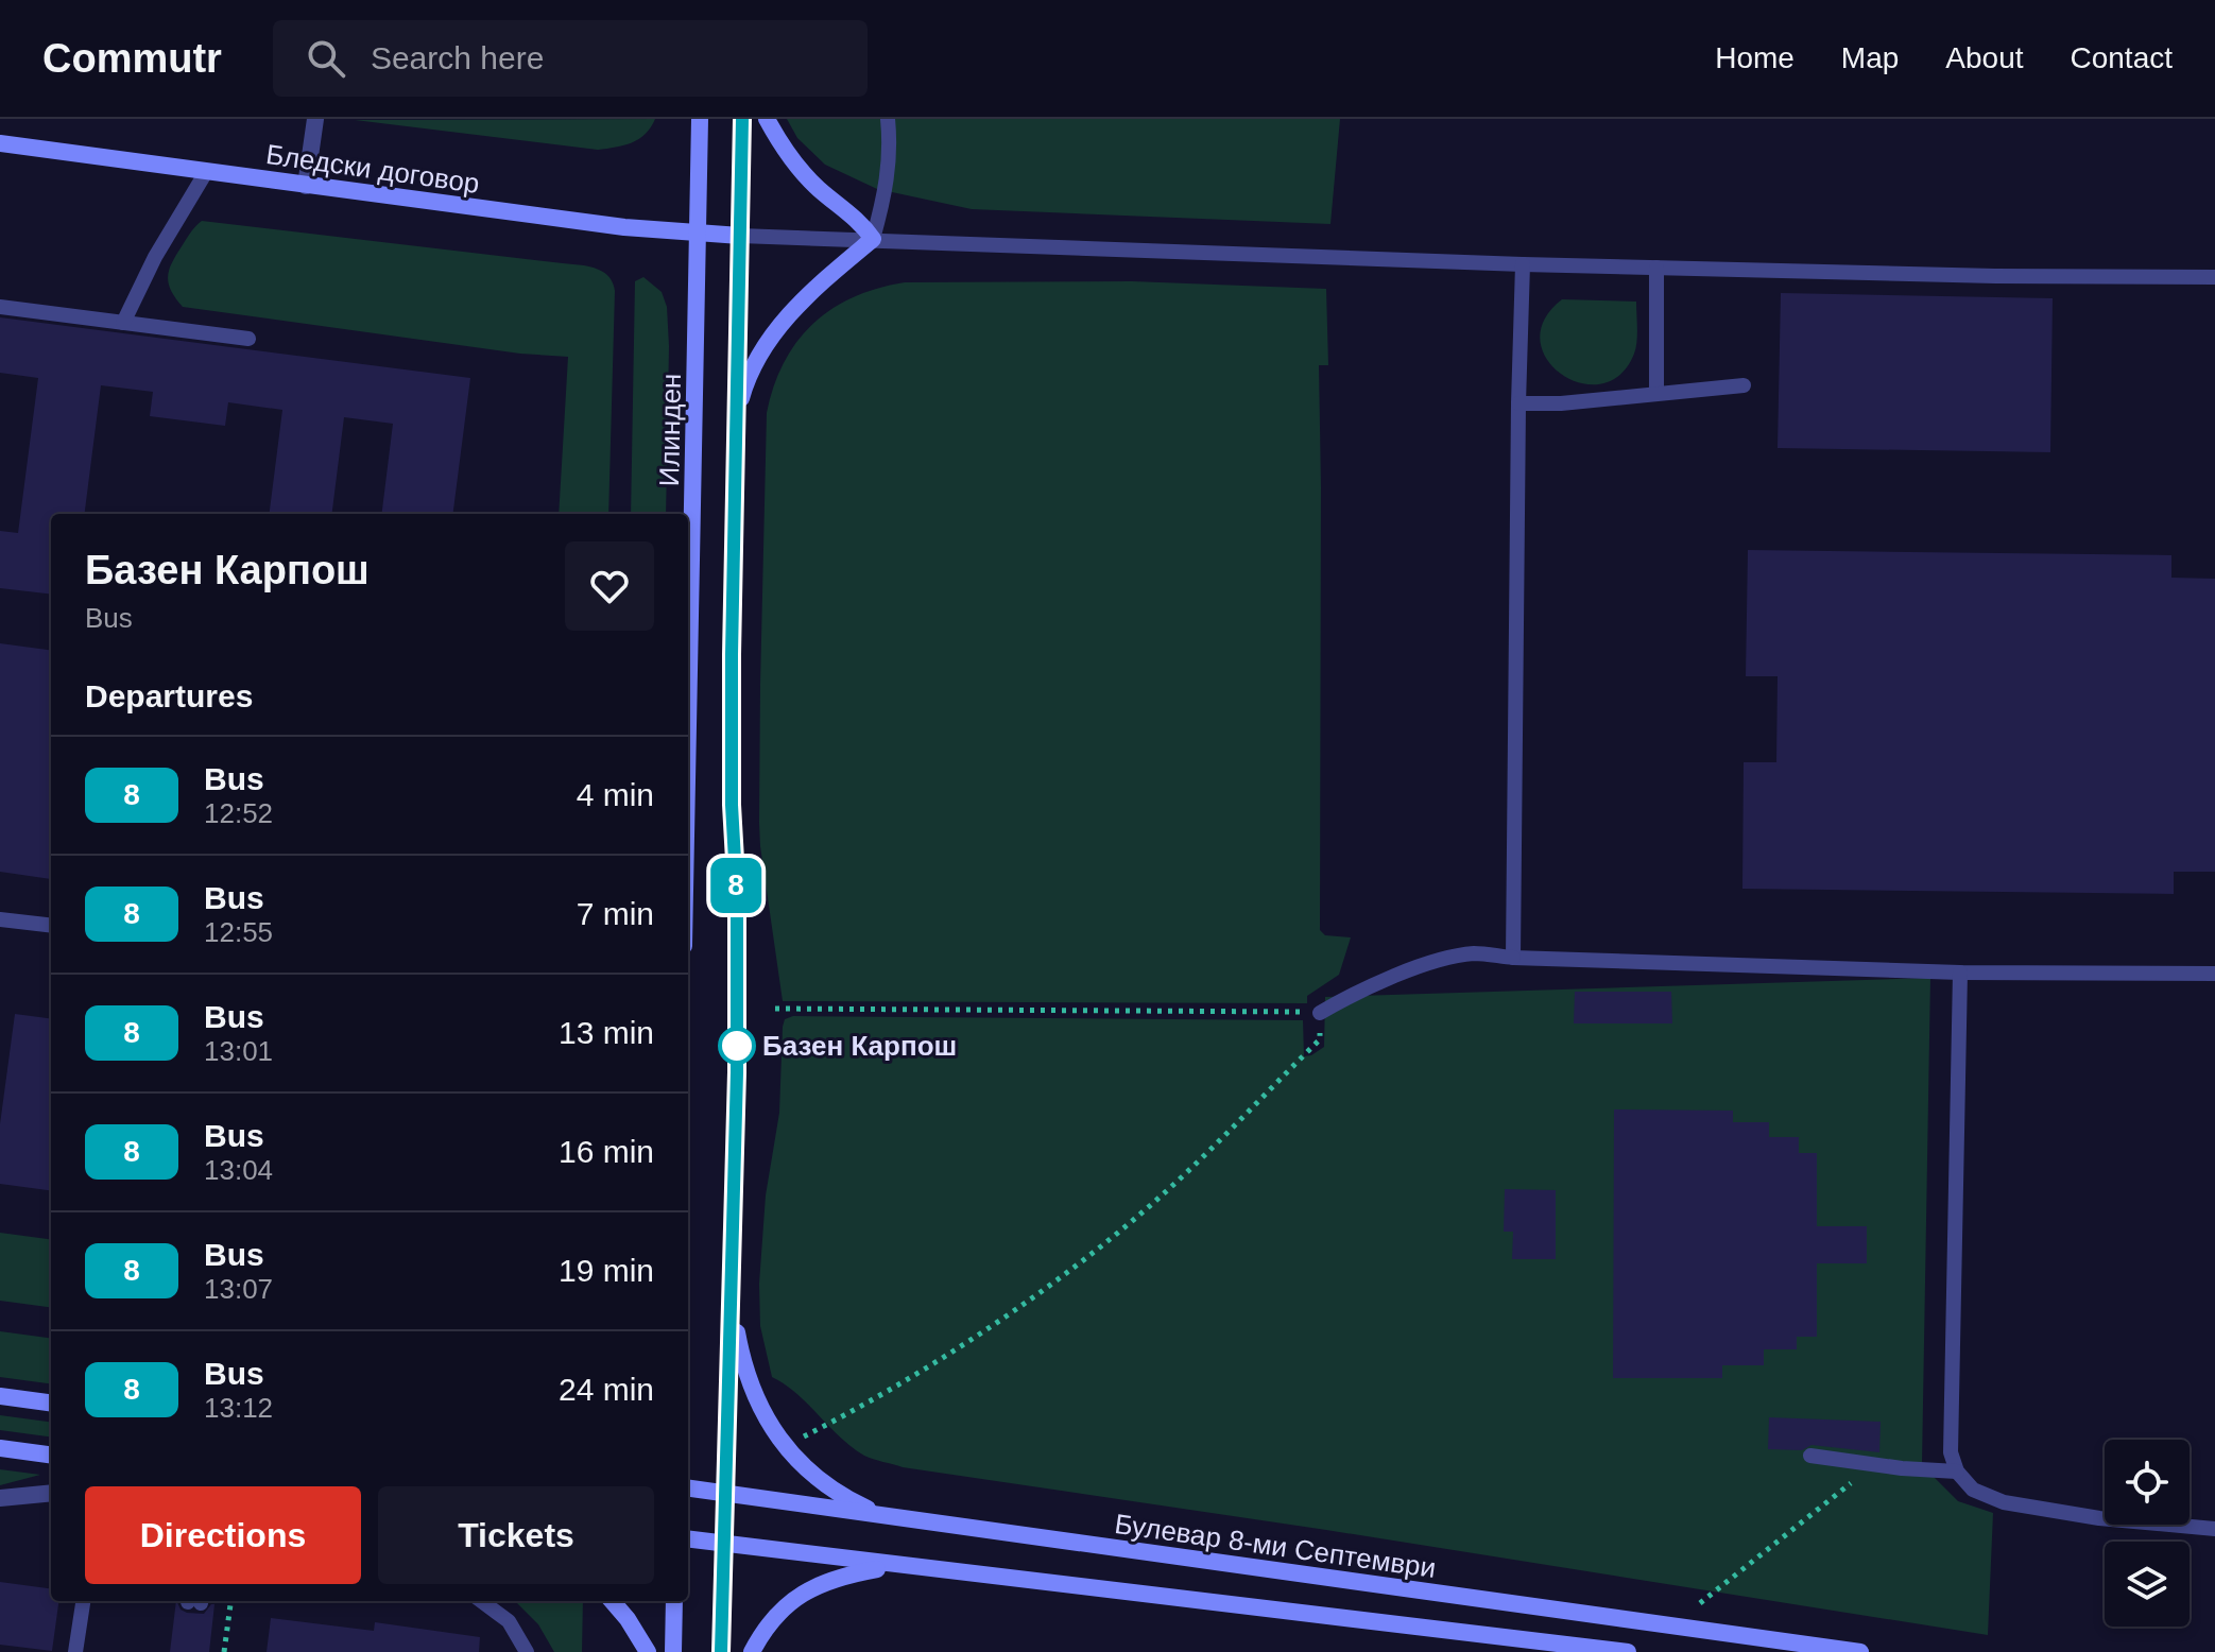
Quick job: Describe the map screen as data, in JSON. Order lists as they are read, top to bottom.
{
  "streets": {
    "street": ["Бледски договор", "Илинден", "Булевар 8-ми Септември"]
  },
  "crossings": [
    ["Бледски договор", "Илинден"]
  ],
  "places": ["Базен Карпош"],
  "lines": ["bus line 8"],
  "page": {
    "header": "Commutr",
    "search": "Search here",
    "nav": [
      "Home",
      "Map",
      "About",
      "Contact"
    ],
    "on_map": "8",
    "heading": [
      ["Базен Карпош", "Bus"],
      "Departures"
    ],
    "list": [
      {
        "mark": "8",
        "name": "Bus",
        "note": "12:52",
        "value": "4 min"
      },
      {
        "mark": "8",
        "name": "Bus",
        "note": "12:55",
        "value": "7 min"
      },
      {
        "mark": "8",
        "name": "Bus",
        "note": "13:01",
        "value": "13 min"
      },
      {
        "mark": "8",
        "name": "Bus",
        "note": "13:04",
        "value": "16 min"
      },
      {
        "mark": "8",
        "name": "Bus",
        "note": "13:07",
        "value": "19 min"
      },
      {
        "mark": "8",
        "name": "Bus",
        "note": "13:12",
        "value": "24 min"
      }
    ],
    "buttons": ["Directions", "Tickets"]
  }
}
